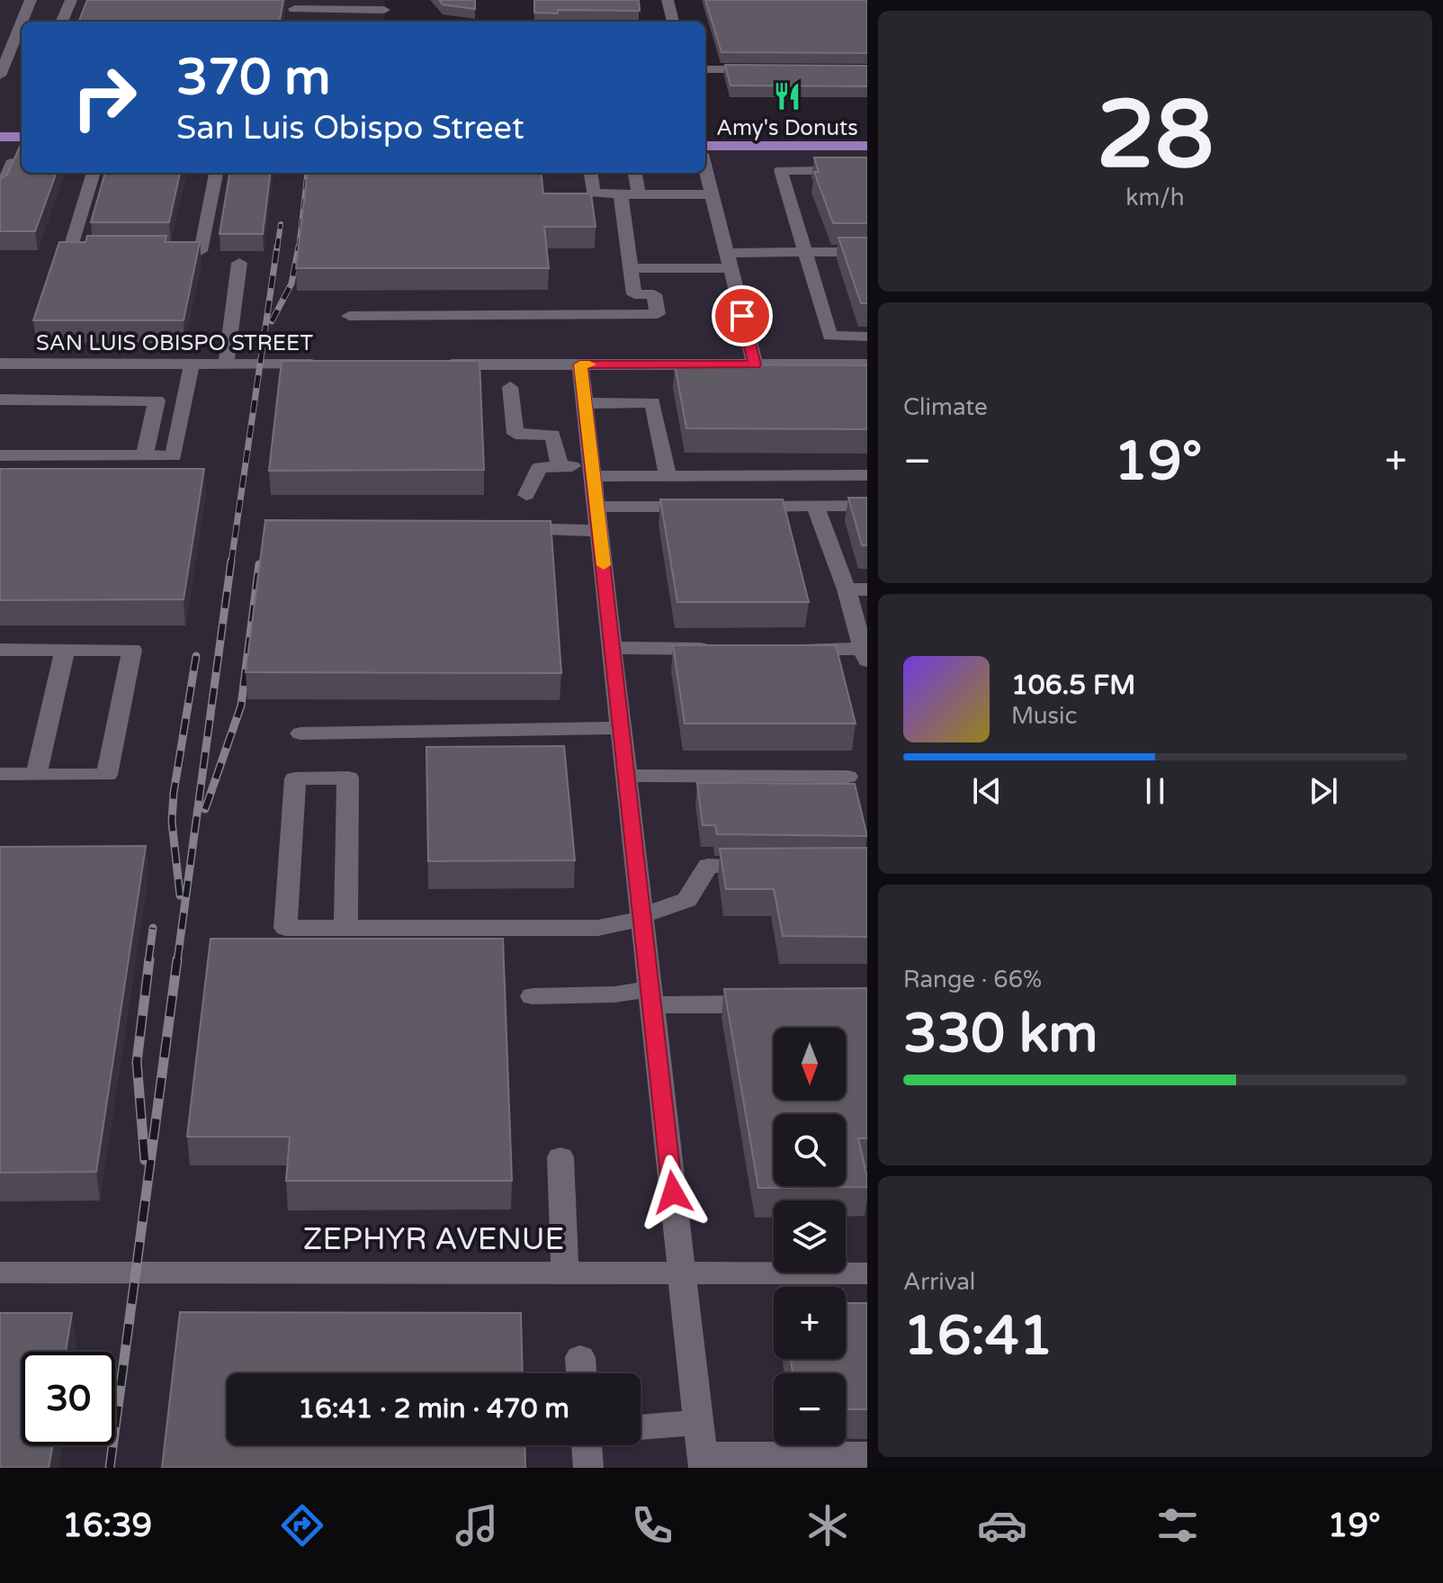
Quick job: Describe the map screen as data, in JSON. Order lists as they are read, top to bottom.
{
  "streets": {
    "street": ["SAN LUIS OBISPO STREET", "ZEPHYR AVENUE"]
  },
  "places": {
    "restaurant": ["Amy's Donuts"]
  },
  "north": "bottom",
  "page": {
    "tile": [
      ["28", "km/h"],
      "Climate",
      ["Range · 66%", "330 km"],
      ["Arrival", "16:41"]
    ],
    "turn": ["370 m", "San Luis Obispo Street"],
    "heat": ["−", "19°", "+"],
    "song": ["106.5 FM", "Music"],
    "map_buttons": ["+", "−"],
    "limit": "30",
    "trip": "16:41 · 2 min · 470 m",
    "tabs": ["16:39", "19°"]
  }
}
